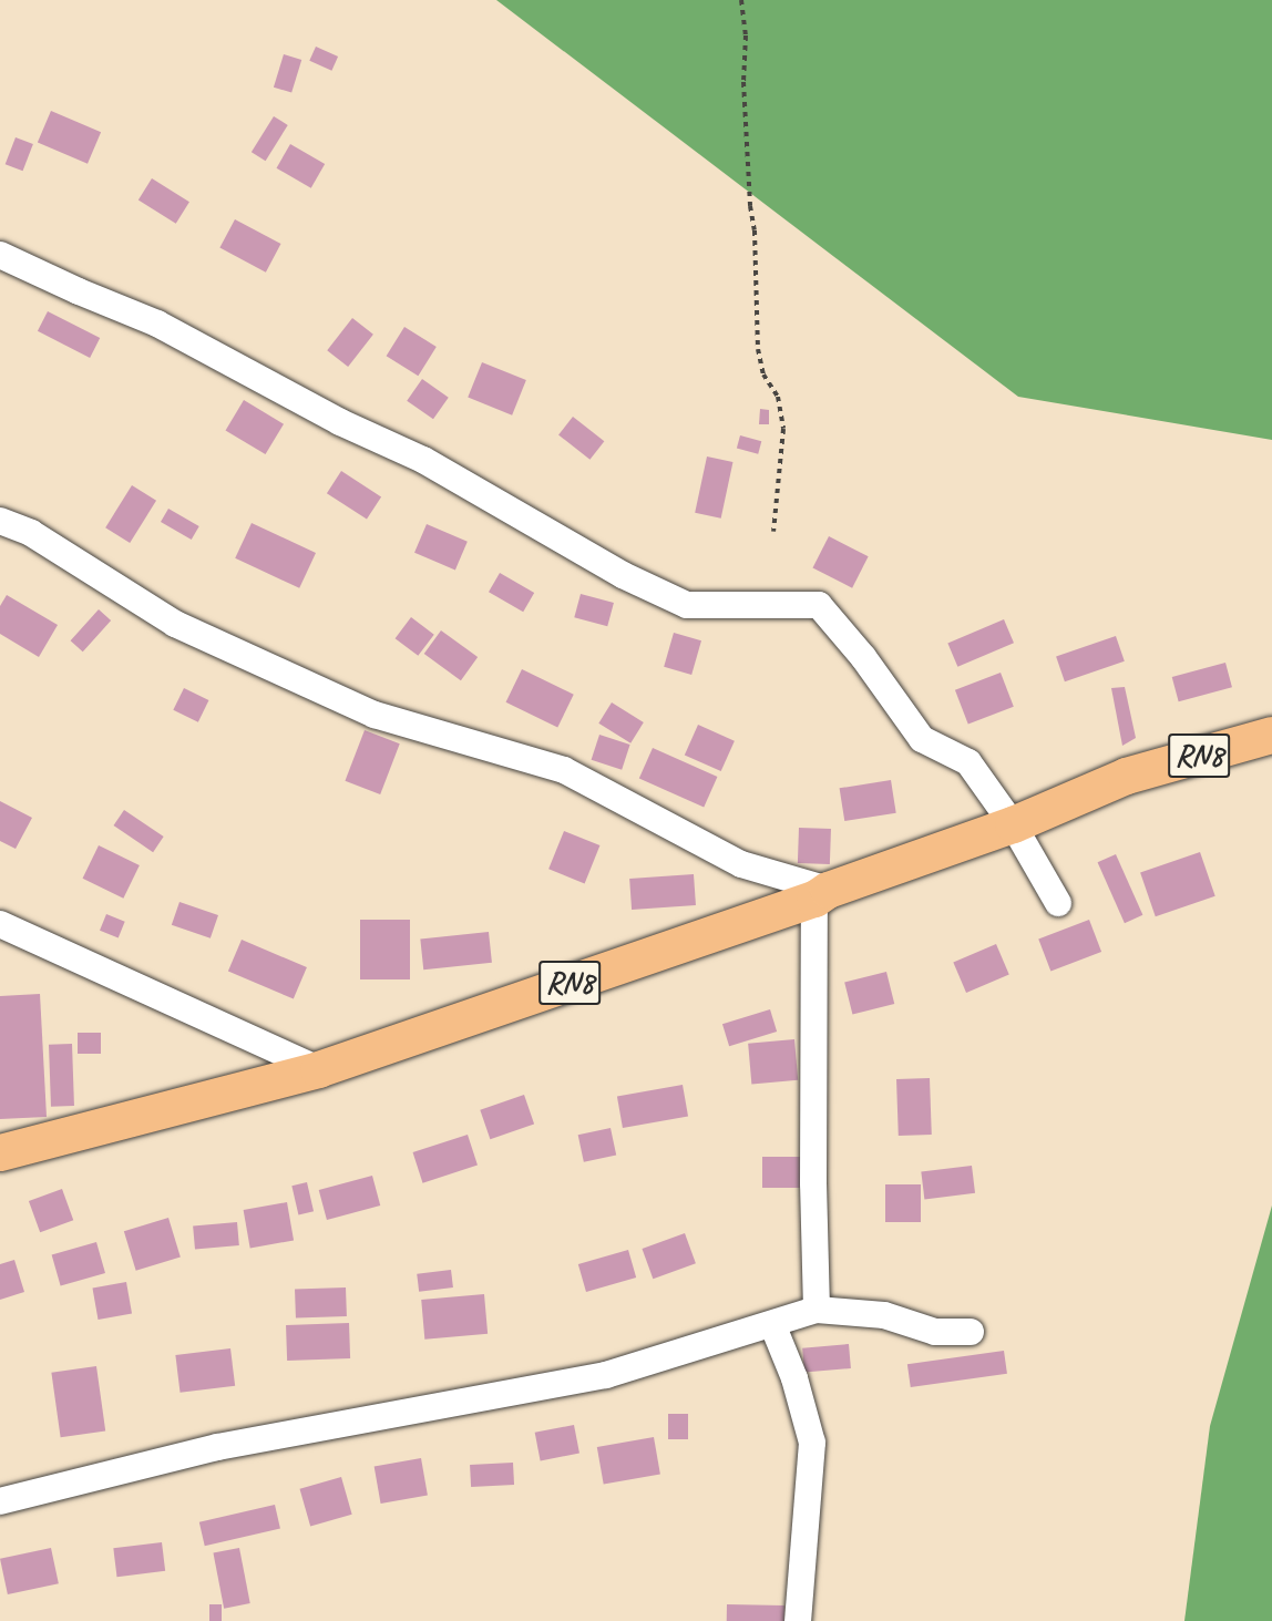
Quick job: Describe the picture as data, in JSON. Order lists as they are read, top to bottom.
{
  "streets": {
    "main road": ["RN8"]
  }
}
